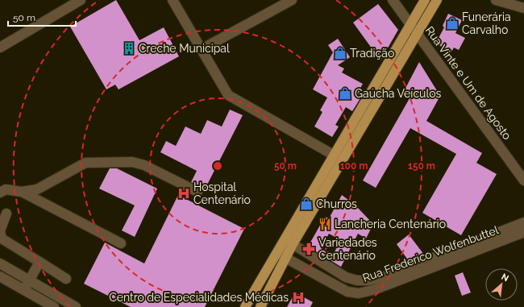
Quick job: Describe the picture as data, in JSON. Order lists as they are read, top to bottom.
{
  "streets": {
    "street": ["Rua Vinte e Um de Agosto", "Rua Frederico Wolfenbuttel"]
  },
  "places": {
    "shop": [
      "Funerária Carvalho",
      "Tradição",
      "Gaúcha Veículos",
      "Churros"
    ],
    "building": ["Creche Municipal"],
    "hospital": ["Hospital Centenário", "Centro de Especialidades Médicas"],
    "restaurant": ["Lancheria Centenário"],
    "pharmacy": ["Variedades Centenário"]
  },
  "scale_bar": "50 m",
  "north": "top right",
  "rings": ["50 m", "100 m", "150 m"]
}
